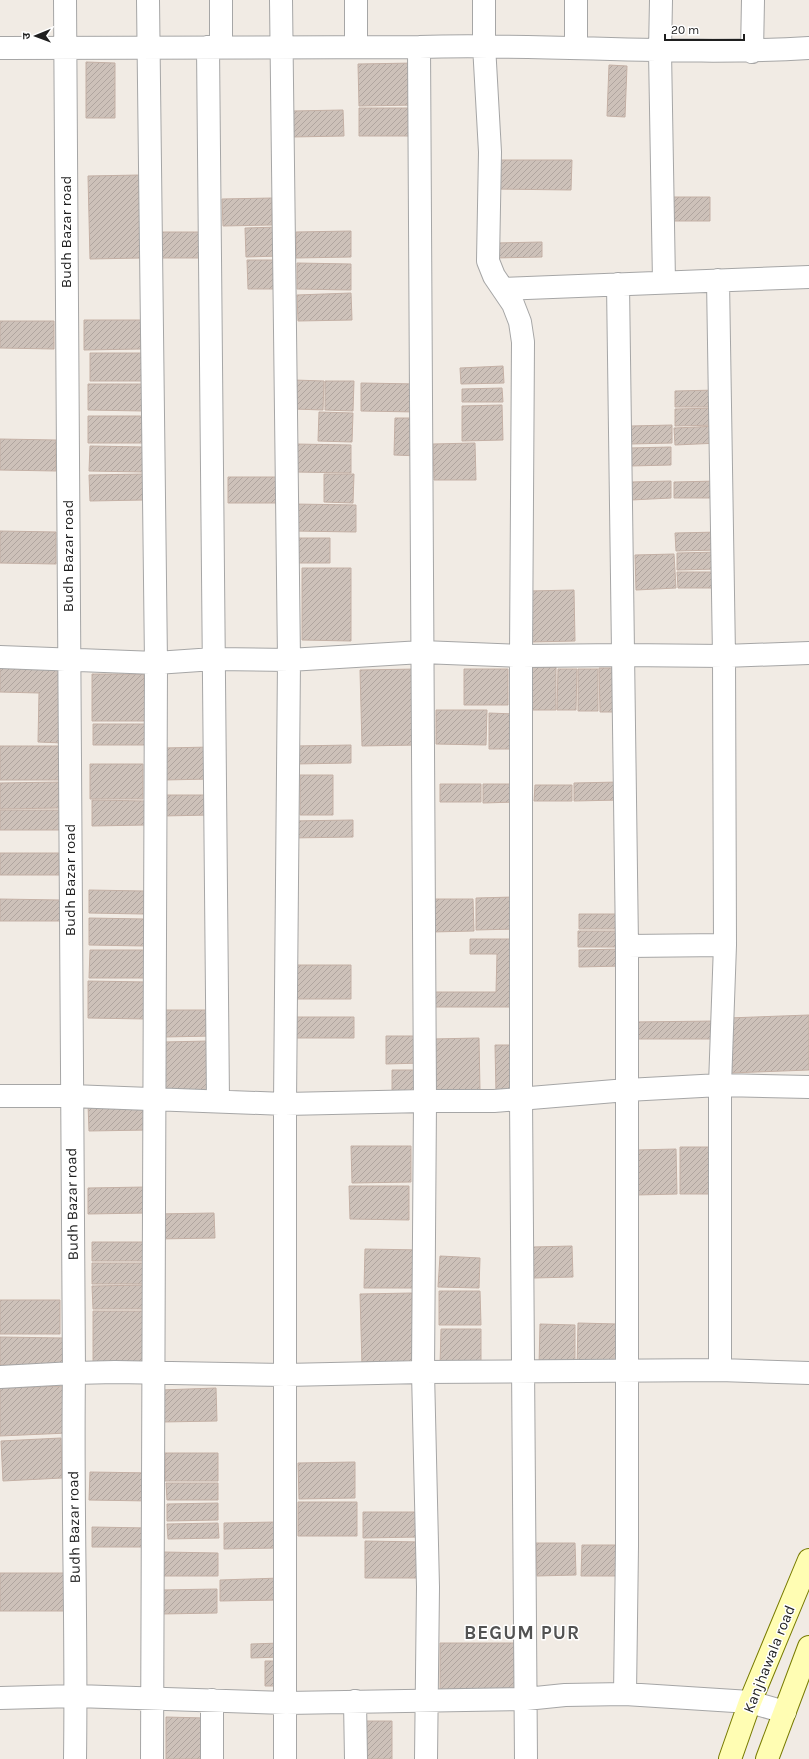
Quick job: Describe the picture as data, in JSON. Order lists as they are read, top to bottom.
{
  "streets": {
    "main road": ["Kanjhawala road"],
    "street": ["Budh Bazar road"]
  },
  "districts": ["BEGUM PUR"],
  "scale_bar": "20 m",
  "north": "left"
}
